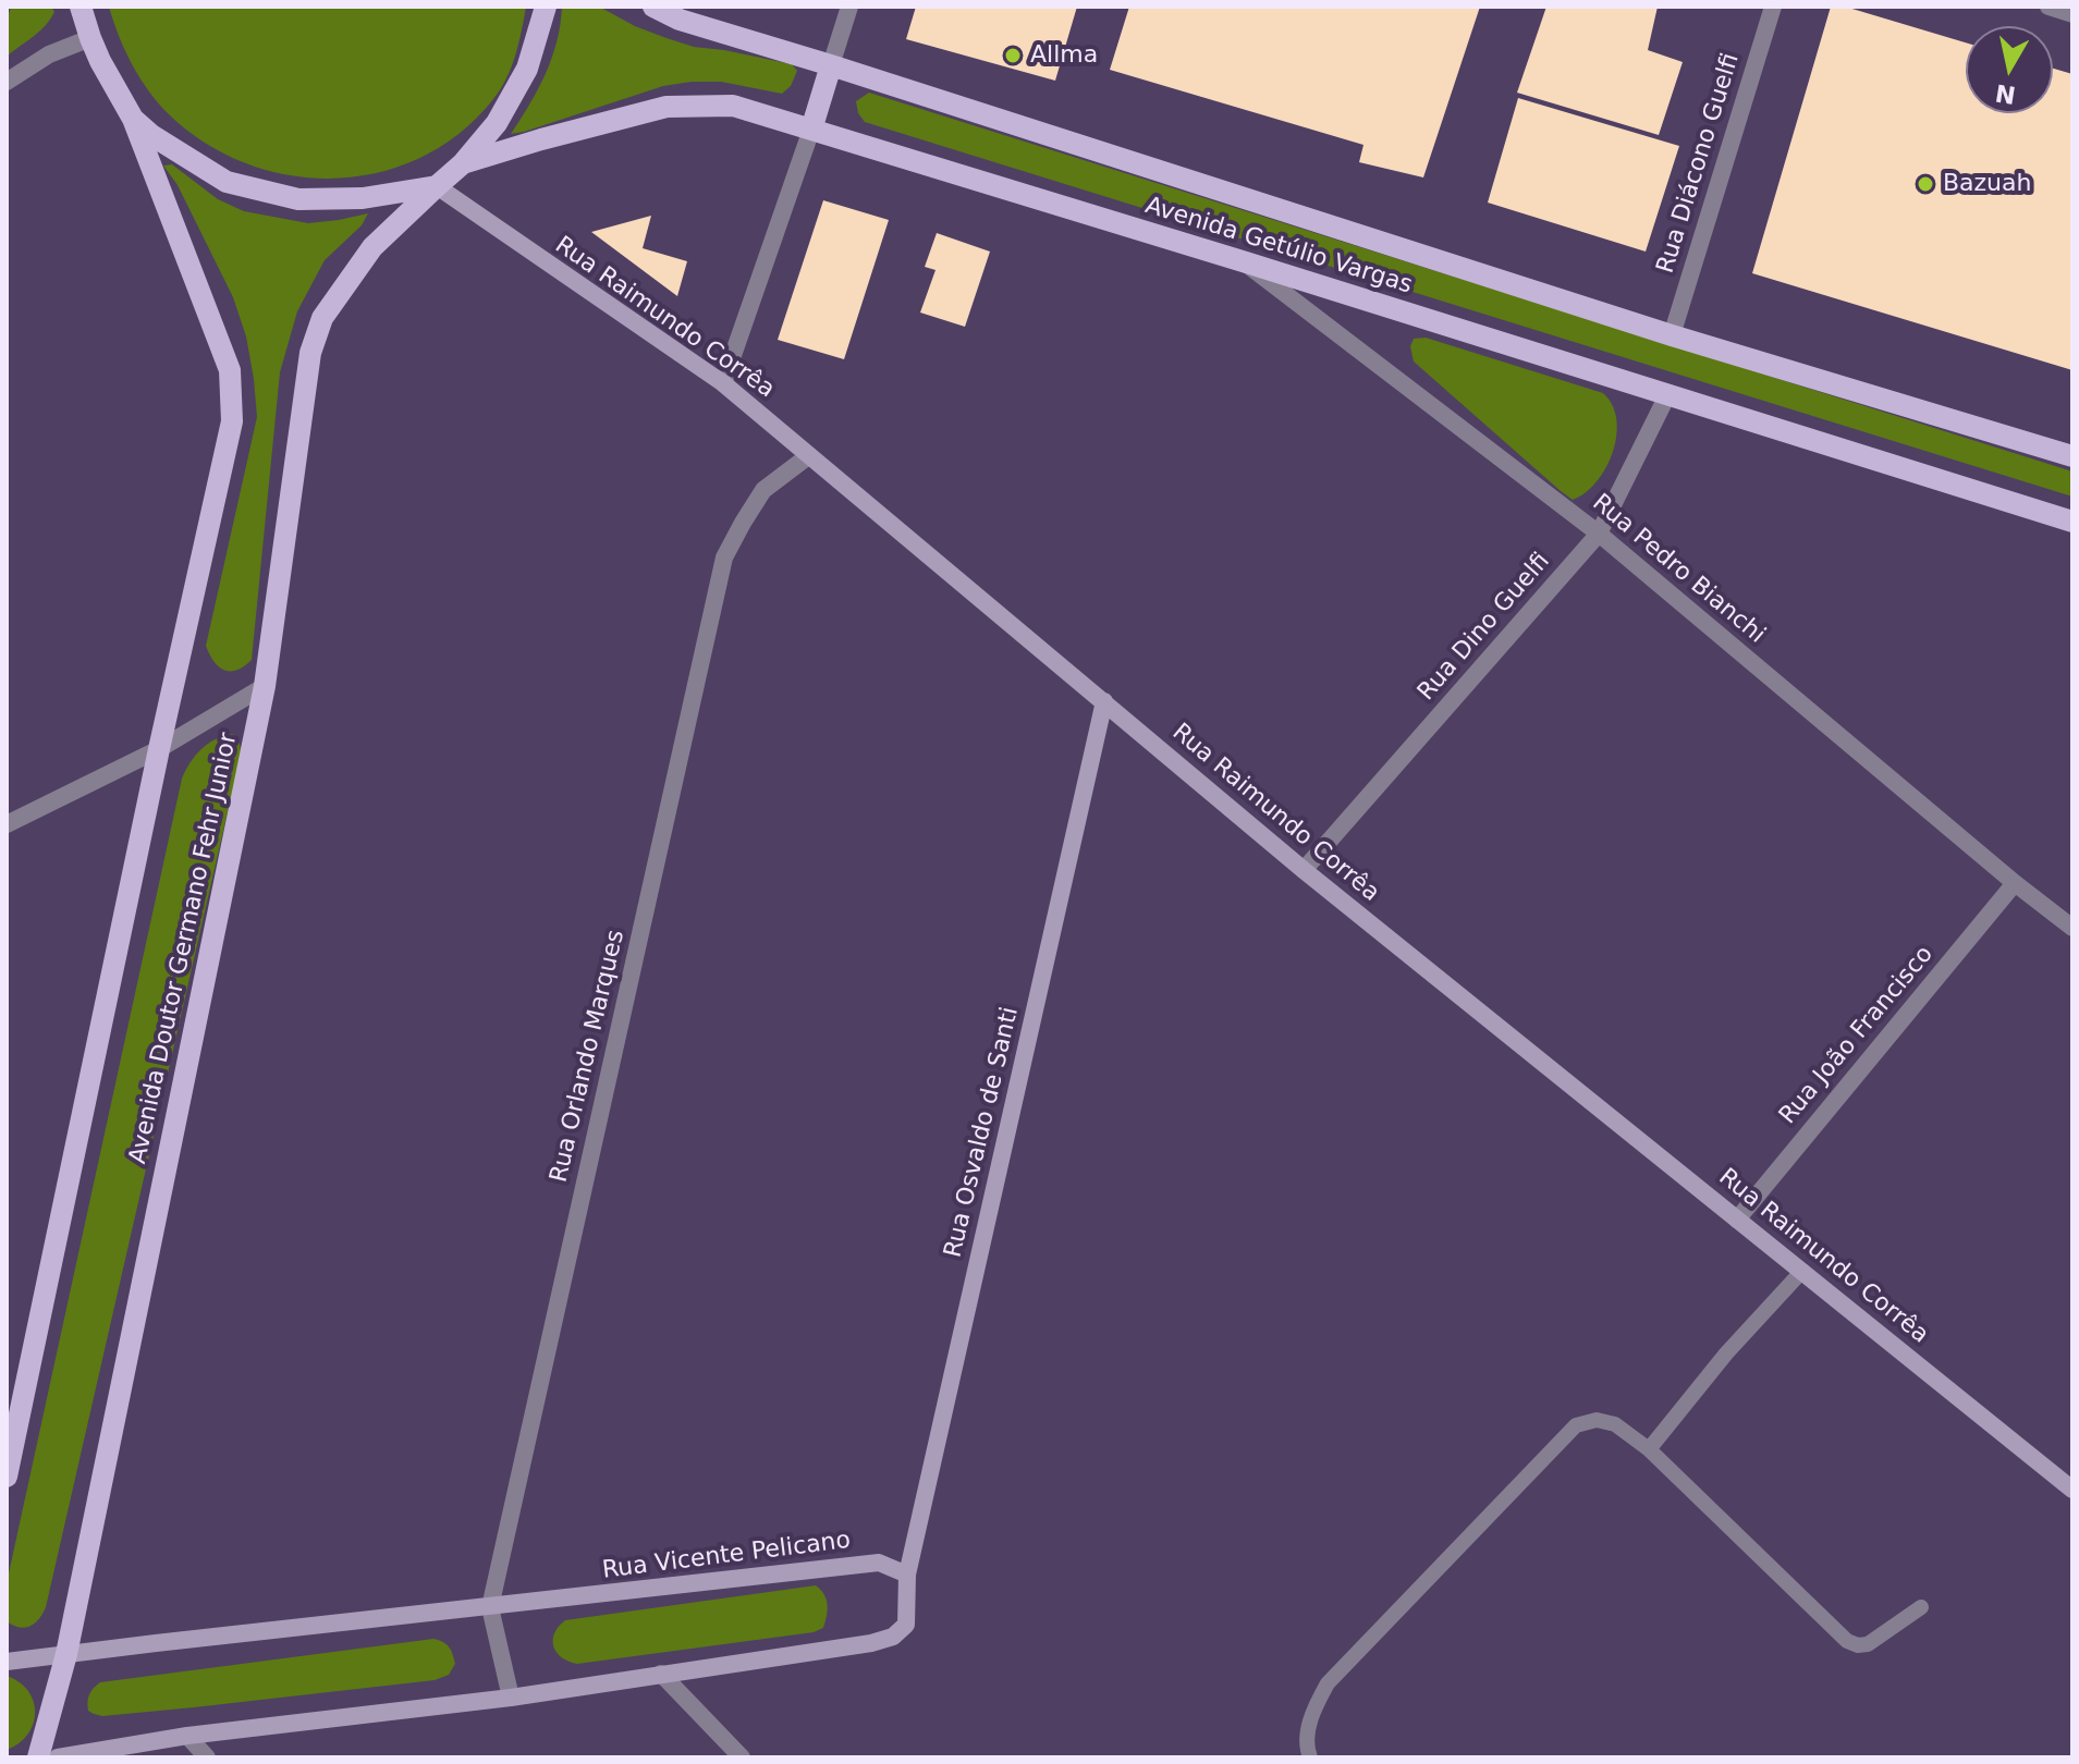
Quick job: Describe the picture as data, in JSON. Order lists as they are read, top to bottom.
{
  "streets": {
    "main road": ["Avenida Getúlio Vargas", "Avenida Doutor Germano Fehr Junior"],
    "street": [
      "Rua Diácono Guelfi",
      "Rua Raimundo Corrêa",
      "Rua Pedro Bianchi",
      "Rua Dino Guelfi",
      "Rua João Francisco",
      "Rua Orlando Marques",
      "Rua Osvaldo de Santi",
      "Rua Vicente Pelicano"
    ]
  },
  "crossings": [
    ["Rua Diácono Guelfi", "Avenida Getúlio Vargas"],
    ["Avenida Getúlio Vargas", "Rua Pedro Bianchi"],
    ["Avenida Getúlio Vargas", "Rua Dino Guelfi"],
    ["Avenida Getúlio Vargas", "Avenida Doutor Germano Fehr Junior"],
    ["Rua Raimundo Corrêa", "Rua Dino Guelfi"],
    ["Rua Raimundo Corrêa", "Avenida Doutor Germano Fehr Junior"],
    ["Rua Raimundo Corrêa", "Rua João Francisco"],
    ["Rua Raimundo Corrêa", "Rua Orlando Marques"],
    ["Rua Raimundo Corrêa", "Rua Osvaldo de Santi"],
    ["Rua Pedro Bianchi", "Rua Dino Guelfi"],
    ["Rua Pedro Bianchi", "Rua João Francisco"],
    ["Avenida Doutor Germano Fehr Junior", "Rua Vicente Pelicano"],
    ["Rua Orlando Marques", "Rua Vicente Pelicano"],
    ["Rua Osvaldo de Santi", "Rua Vicente Pelicano"]
  ],
  "places": ["Allma", "Bazuah"],
  "north": "bottom"
}
